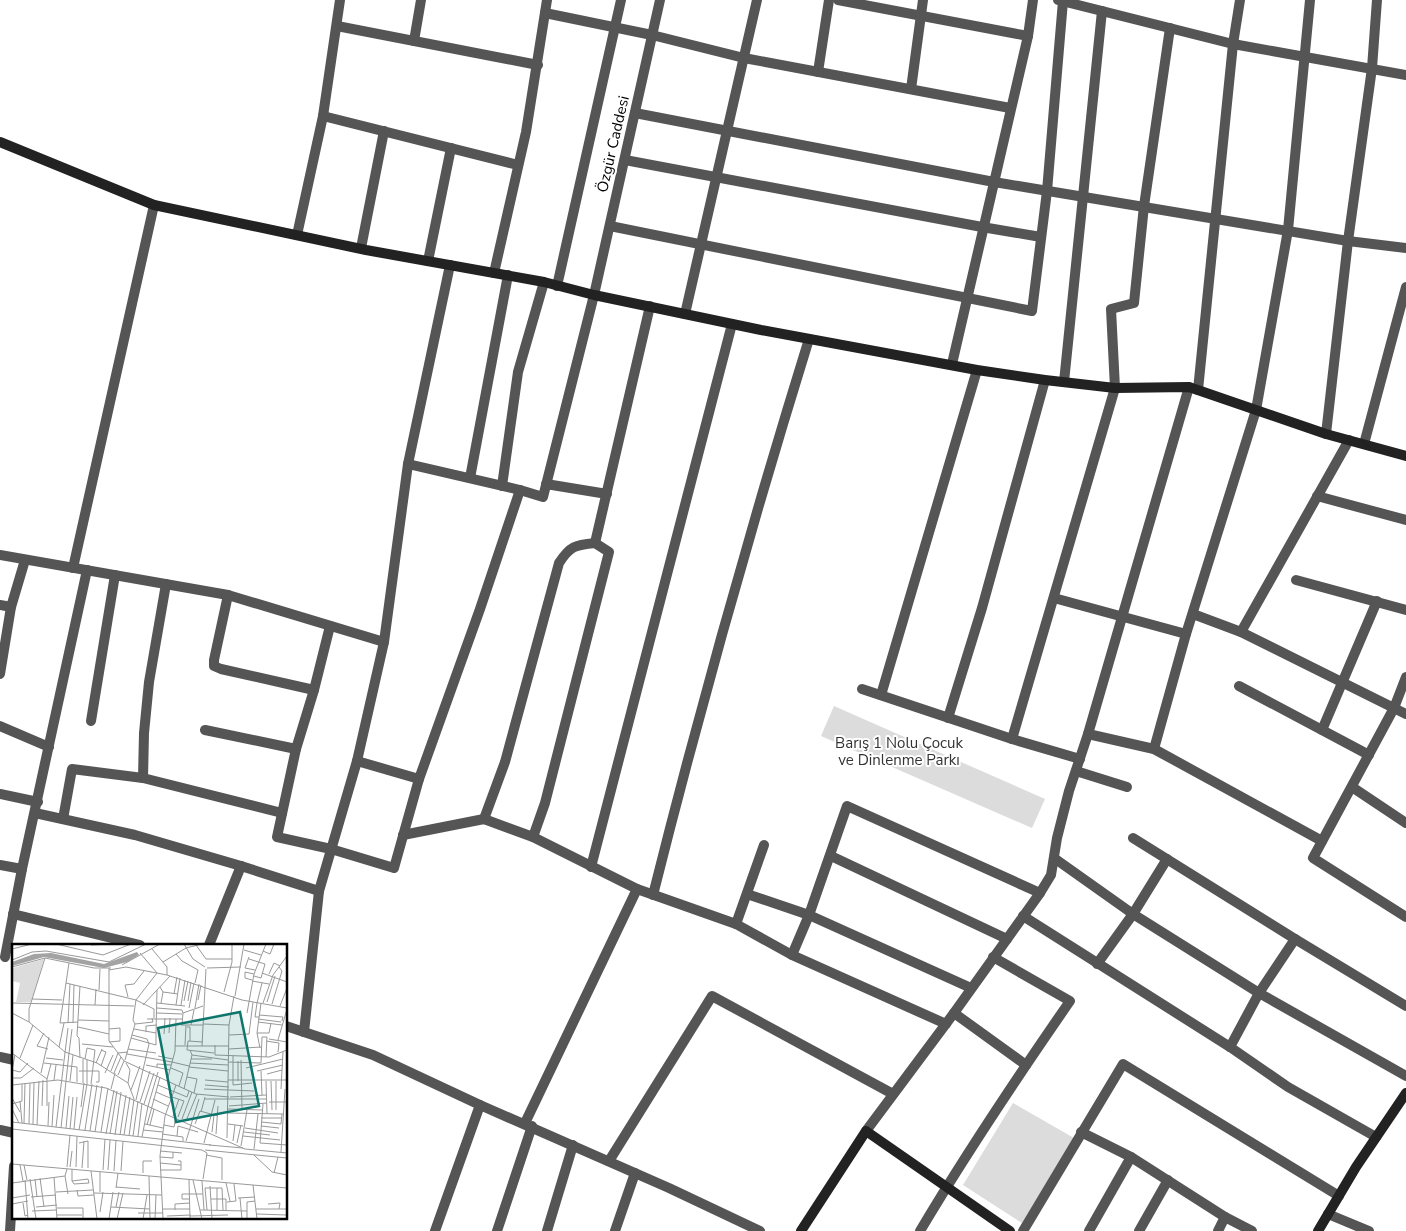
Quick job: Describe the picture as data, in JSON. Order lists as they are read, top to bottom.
{
  "streets": {
    "street": ["Özgür Caddesi"]
  },
  "parks": ["Barış 1 Nolu Çocuk ve Dinlenme Parkı"]
}
